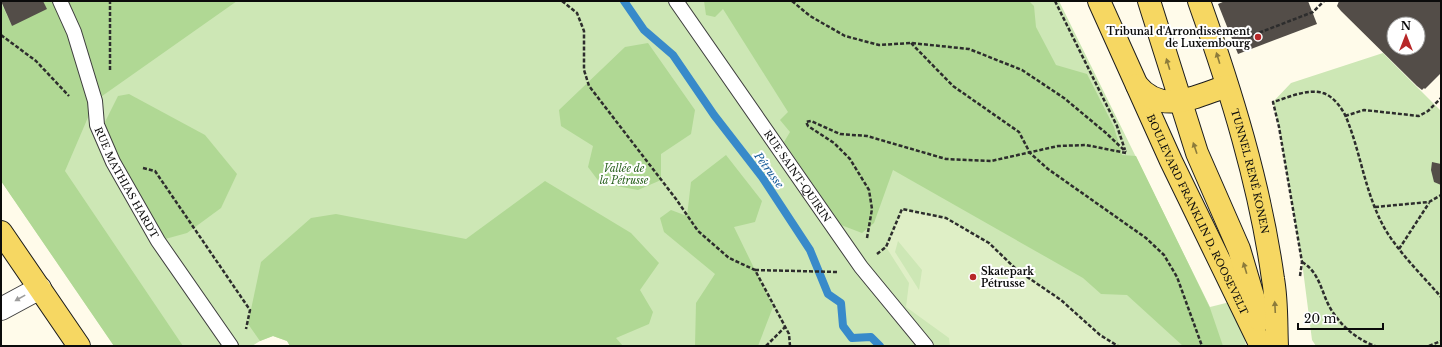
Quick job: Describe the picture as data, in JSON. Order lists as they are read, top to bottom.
{
  "streets": {
    "main road": ["TUNNEL RENÉ KONEN", "BOULEVARD FRANKLIN D. ROOSEVELT"],
    "lane": ["RUE SAINT-QUIRIN", "RUE MATHIAS HARDT"]
  },
  "one_way": ["TUNNEL RENÉ KONEN"],
  "water": ["Pétrusse"],
  "parks": ["Vallée de la Pétrusse"],
  "places": ["Tribunal d'Arrondissement de Luxembourg", "Skatepark Pétrusse"],
  "scale_bar": "20 m",
  "north": "top"
}
